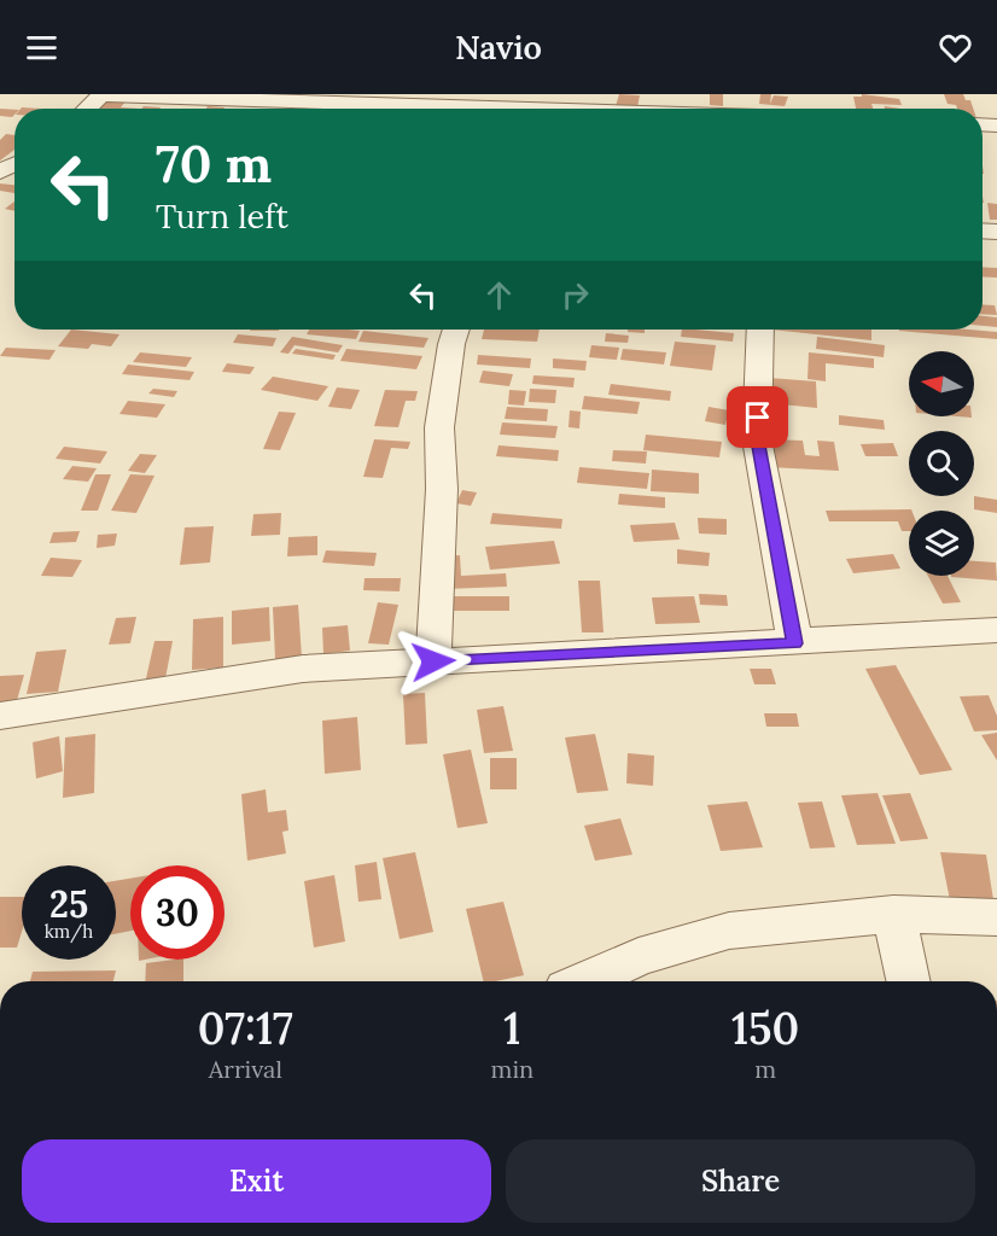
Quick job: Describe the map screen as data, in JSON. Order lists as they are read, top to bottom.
{
  "north": "left",
  "page": {
    "header": "Navio",
    "turn": ["70 m", "Turn left"],
    "speed": "25 km/h",
    "limit": "30",
    "eta": [
      "07:17",
      "Arrival",
      "1",
      "min",
      "150",
      "m"
    ],
    "buttons": ["Exit", "Share"]
  }
}
